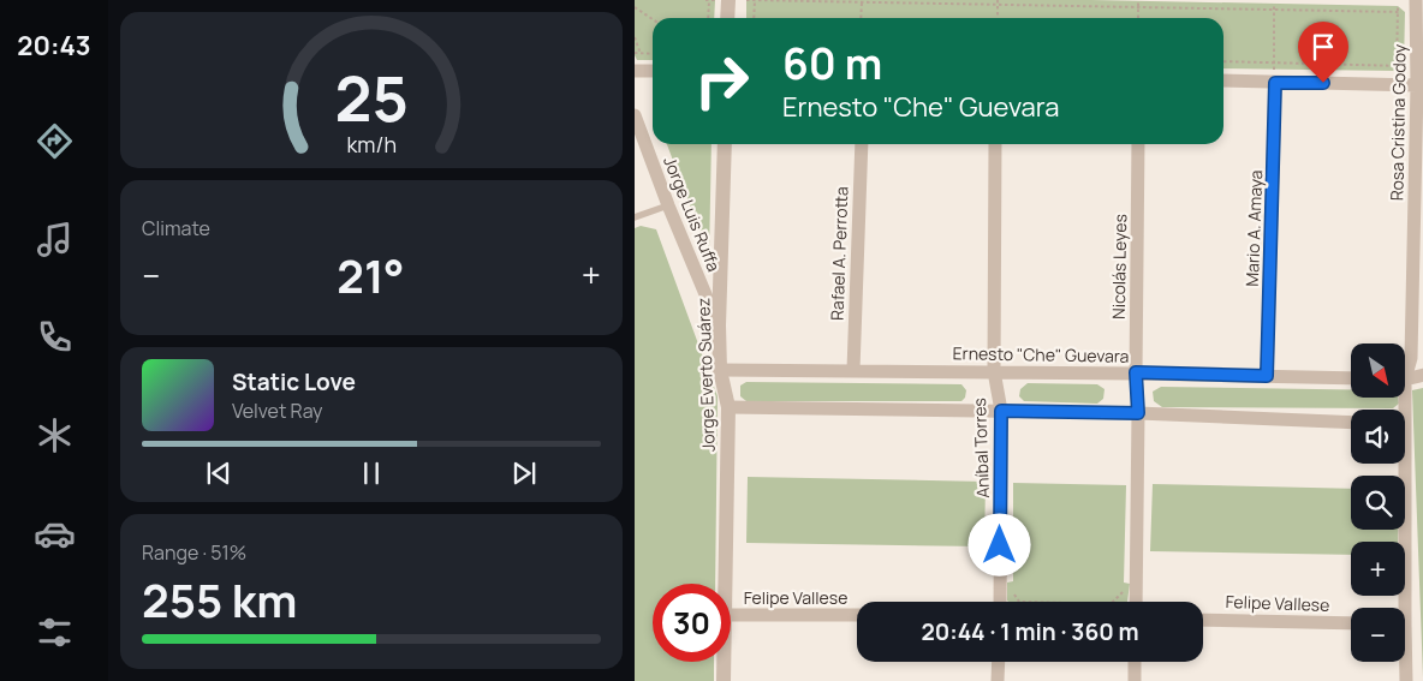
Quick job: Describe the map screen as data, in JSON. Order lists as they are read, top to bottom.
{
  "streets": {
    "street": [
      "Rosa Cristina Godoy",
      "Jorge Luis Ruffa",
      "Mario A. Amaya",
      "Rafael A. Perrotta",
      "Nicolás Leyes",
      "Ernesto \"Che\" Guevara",
      "Jorge Everto Suárez",
      "Aníbal Torres",
      "Felipe Vallese"
    ]
  },
  "crossings": [
    ["Jorge Luis Ruffa", "Jorge Everto Suárez"],
    ["Mario A. Amaya", "Ernesto \"Che\" Guevara"],
    ["Rafael A. Perrotta", "Ernesto \"Che\" Guevara"],
    ["Nicolás Leyes", "Ernesto \"Che\" Guevara"],
    ["Ernesto \"Che\" Guevara", "Jorge Everto Suárez"],
    ["Ernesto \"Che\" Guevara", "Aníbal Torres"]
  ],
  "north": "bottom right",
  "page": {
    "tabs": "20:43",
    "turn": ["60 m", "Ernesto \"Che\" Guevara"],
    "tile": [
      "Climate",
      ["Range · 51%", "255 km"]
    ],
    "heat": ["−", "21°", "+"],
    "map_buttons": ["+", "−"],
    "song": ["Static Love", "Velvet Ray"],
    "limit": "30",
    "trip": "20:44 · 1 min · 360 m",
    "gauge": ["25", "km/h"]
  }
}
